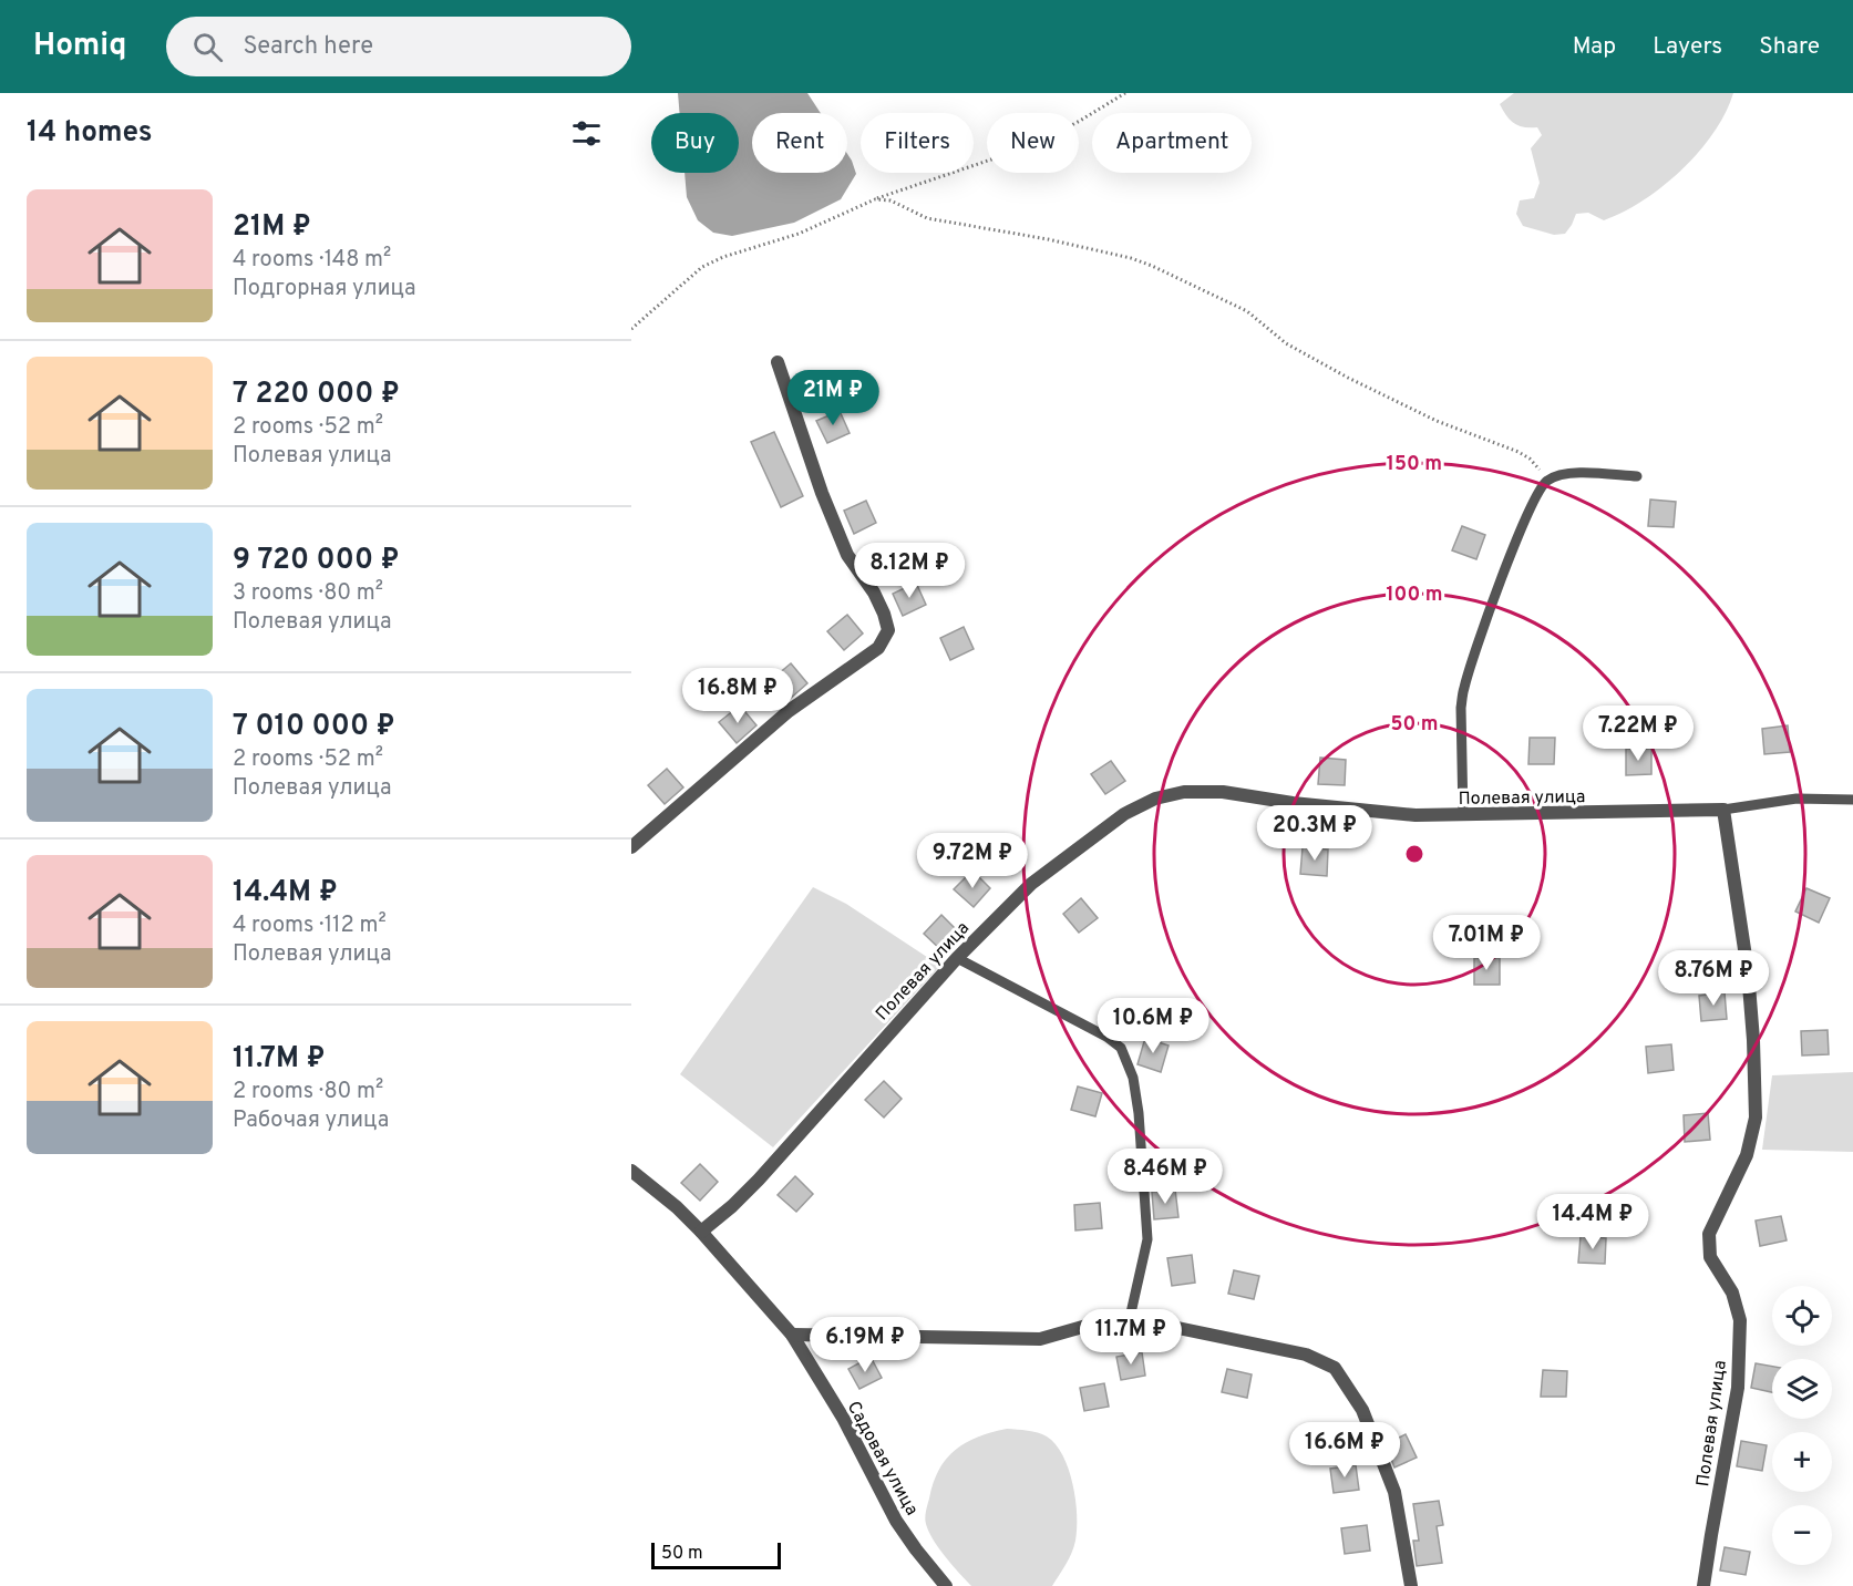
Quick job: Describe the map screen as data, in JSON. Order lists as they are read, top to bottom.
{
  "streets": {
    "street": ["Полевая улица", "Садовая улица"]
  },
  "crossings": [
    ["Полевая улица", "Садовая улица"]
  ],
  "scale_bar": "50 m",
  "page": {
    "header": "Homiq",
    "search": "Search here",
    "nav": ["Map", "Layers", "Share"],
    "heading": "14 homes",
    "chip": [
      "Buy",
      "Rent",
      "Filters",
      "New",
      "Apartment"
    ],
    "list": [
      {
        "name": "21M ₽",
        "note": "4 rooms · 148 m² · Подгорная улица"
      },
      {
        "name": "7 220 000 ₽",
        "note": "2 rooms · 52 m² · Полевая улица"
      },
      {
        "name": "9 720 000 ₽",
        "note": "3 rooms · 80 m² · Полевая улица"
      },
      {
        "name": "7 010 000 ₽",
        "note": "2 rooms · 52 m² · Полевая улица"
      },
      {
        "name": "14.4M ₽",
        "note": "4 rooms · 112 m² · Полевая улица"
      },
      {
        "name": "11.7M ₽",
        "note": "2 rooms · 80 m² · Рабочая улица"
      }
    ],
    "price": [
      "21M ₽",
      "8.12M ₽",
      "16.8M ₽",
      "7.22M ₽",
      "20.3M ₽",
      "9.72M ₽",
      "7.01M ₽",
      "8.76M ₽",
      "10.6M ₽",
      "8.46M ₽",
      "14.4M ₽",
      "11.7M ₽",
      "6.19M ₽",
      "16.6M ₽"
    ],
    "map_buttons": ["+", "−"],
    "scale": "50 m"
  },
  "rings": ["150 m", "100 m", "50 m"]
}
